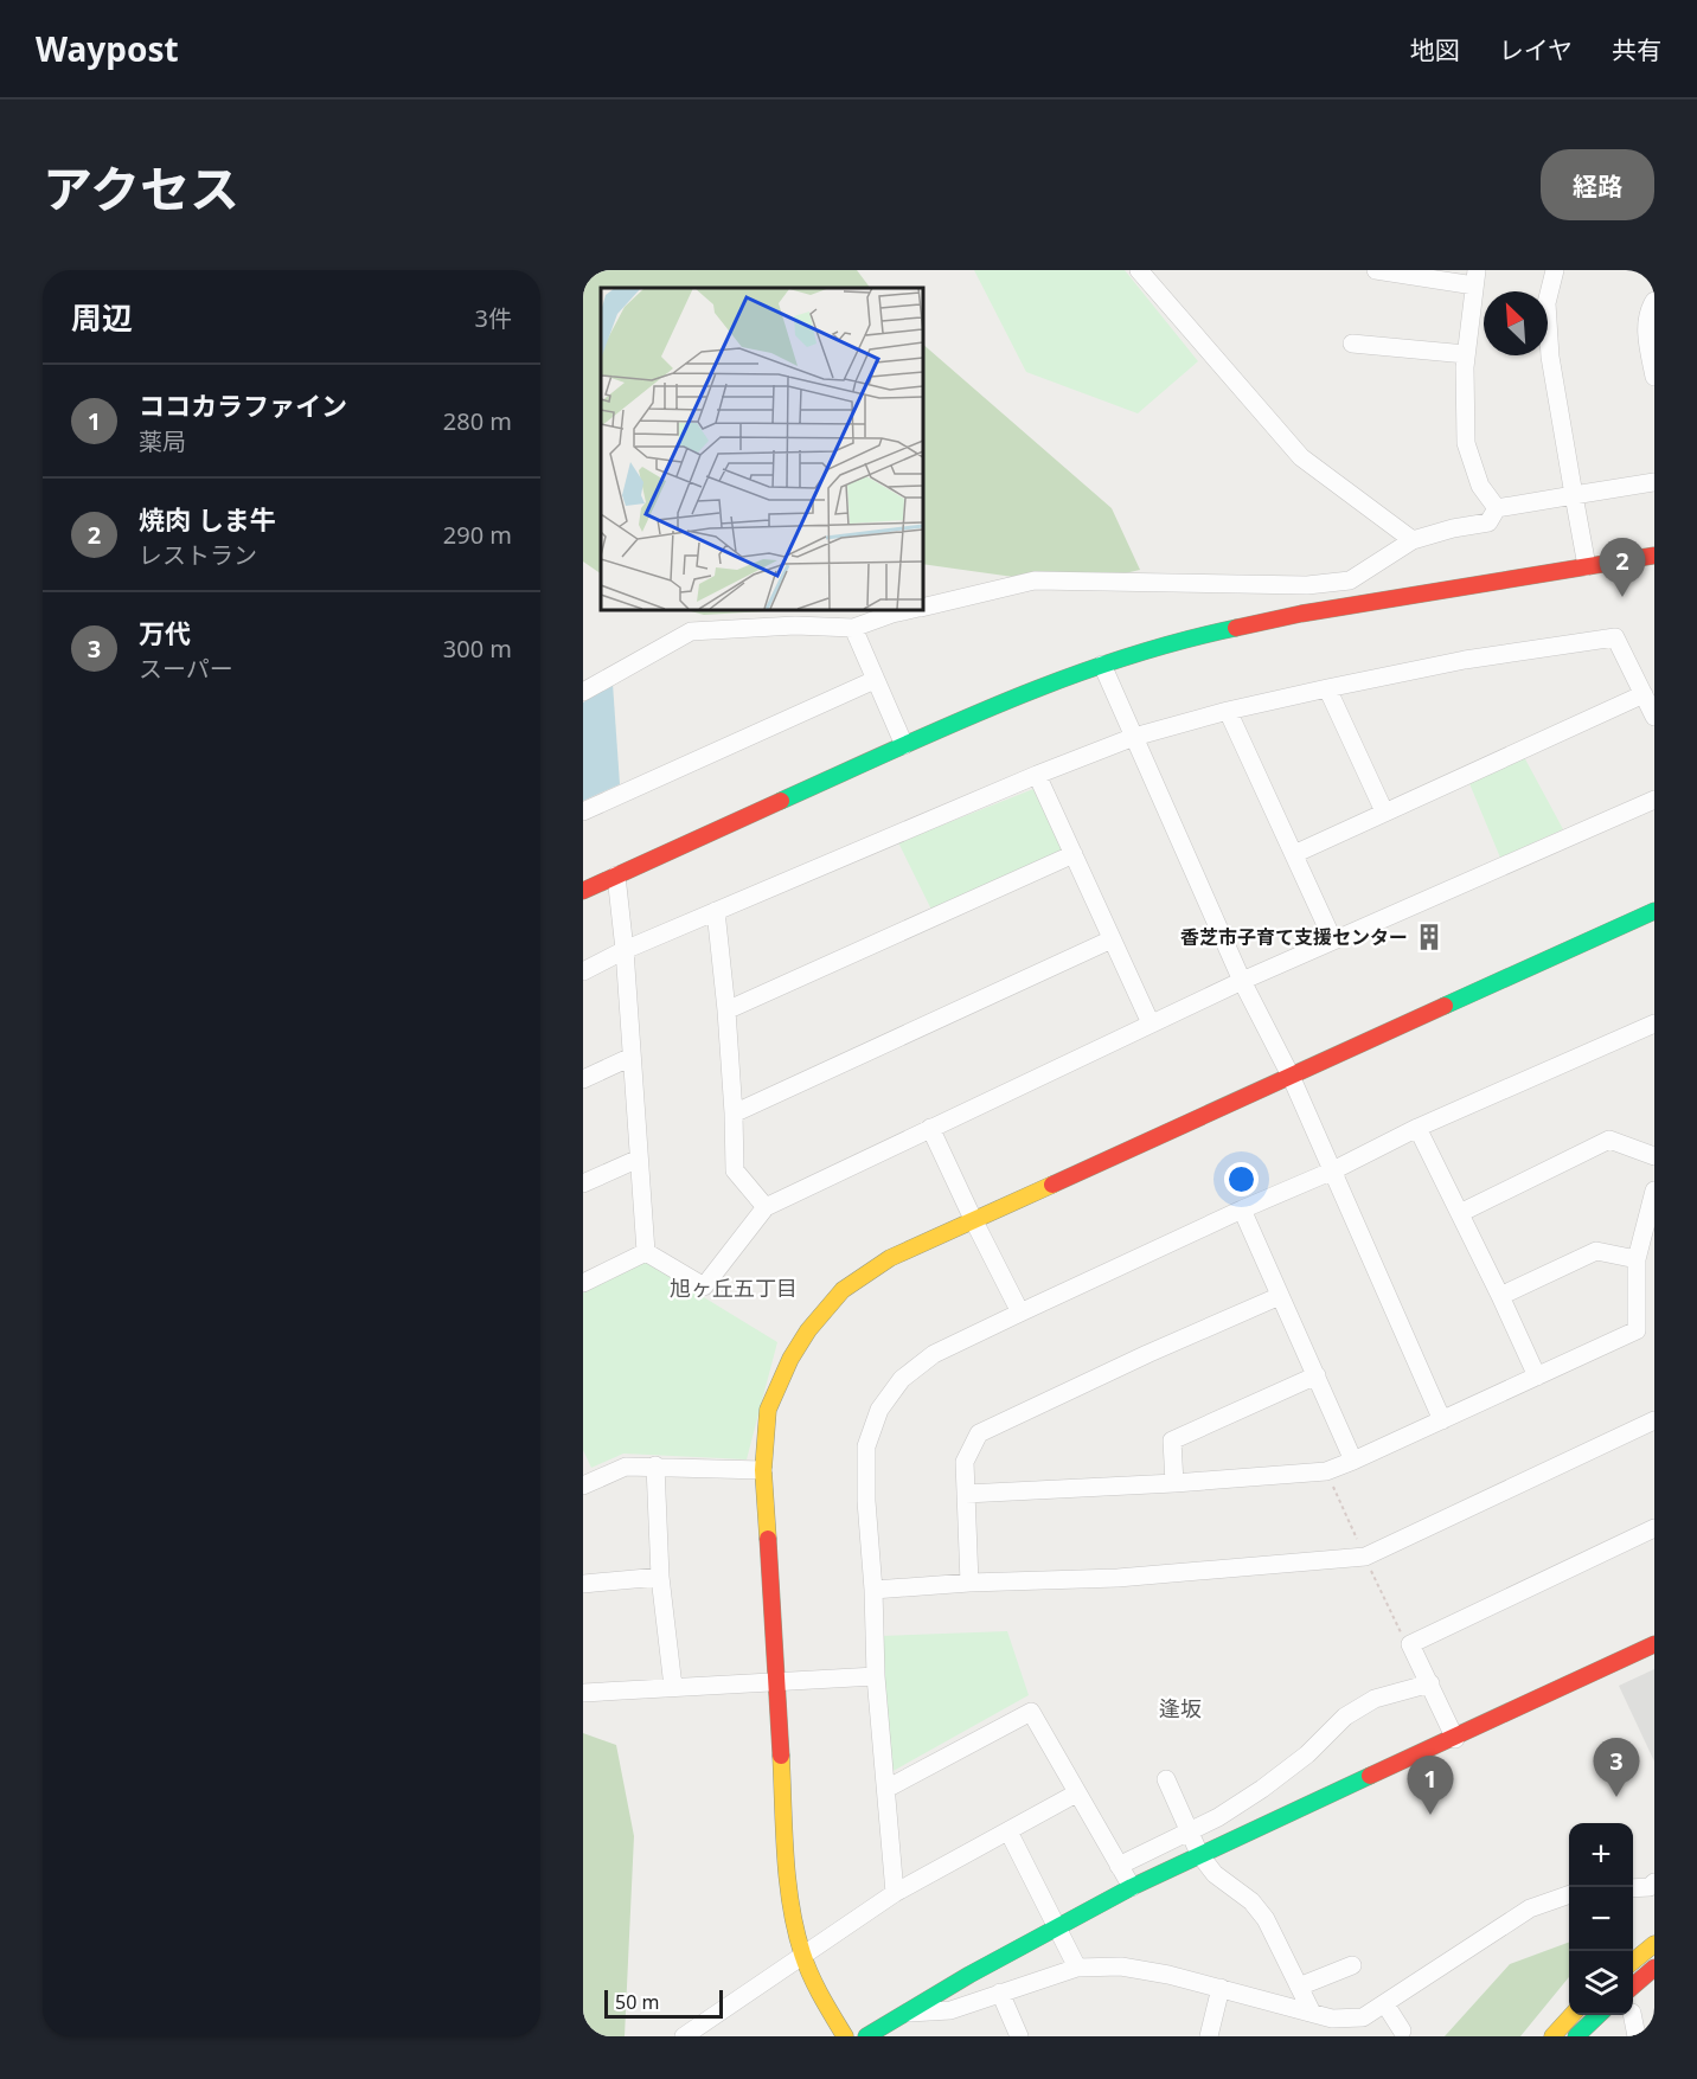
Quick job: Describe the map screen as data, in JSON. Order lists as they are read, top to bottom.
{
  "districts": ["旭ヶ丘五丁目", "逢坂"],
  "places": {
    "building": ["香芝市子育て支援センター"]
  },
  "scale_bar": "50 m",
  "north": "top left",
  "page": {
    "header": "Waypost",
    "nav": ["地図", "レイヤ", "共有"],
    "title": "アクセス",
    "buttons": "経路",
    "heading": ["周辺", "3件"],
    "list": [
      {
        "mark": "1",
        "name": "ココカラファイン",
        "note": "薬局",
        "value": "280 m"
      },
      {
        "mark": "2",
        "name": "焼肉 しま牛",
        "note": "レストラン",
        "value": "290 m"
      },
      {
        "mark": "3",
        "name": "万代",
        "note": "スーパー",
        "value": "300 m"
      }
    ],
    "pins": ["2", "3", "1"],
    "map_buttons": ["+", "−"],
    "scale": "50 m"
  }
}
